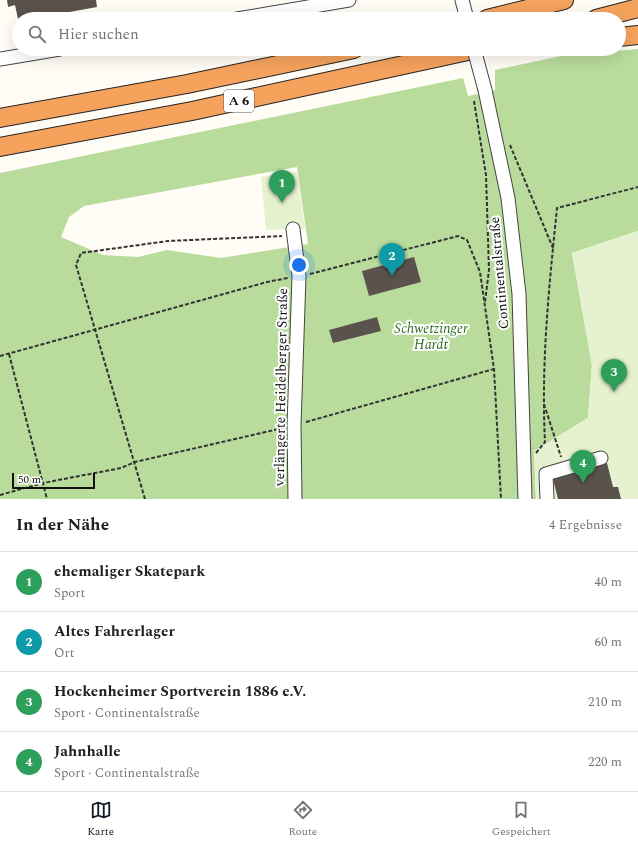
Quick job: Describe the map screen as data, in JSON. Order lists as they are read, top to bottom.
{
  "streets": {
    "highway": ["A 6"],
    "street": ["Continentalstraße", "verlängerte Heidelberger Straße"]
  },
  "parks": ["Schwetzinger Hardt"],
  "scale_bar": "50 m",
  "page": {
    "search": "Hier suchen",
    "pins": [
      "1",
      "2",
      "3",
      "4"
    ],
    "scale": "50 m",
    "heading": ["In der Nähe", "4 Ergebnisse"],
    "list": [
      {
        "mark": "1",
        "name": "ehemaliger Skatepark",
        "note": "Sport",
        "value": "40 m"
      },
      {
        "mark": "2",
        "name": "Altes Fahrerlager",
        "note": "Ort",
        "value": "60 m"
      },
      {
        "mark": "3",
        "name": "Hockenheimer Sportverein 1886 e.V.",
        "note": "Sport · Continentalstraße",
        "value": "210 m"
      },
      {
        "mark": "4",
        "name": "Jahnhalle",
        "note": "Sport · Continentalstraße",
        "value": "220 m"
      }
    ],
    "nav": ["Karte", "Route", "Gespeichert"]
  }
}
